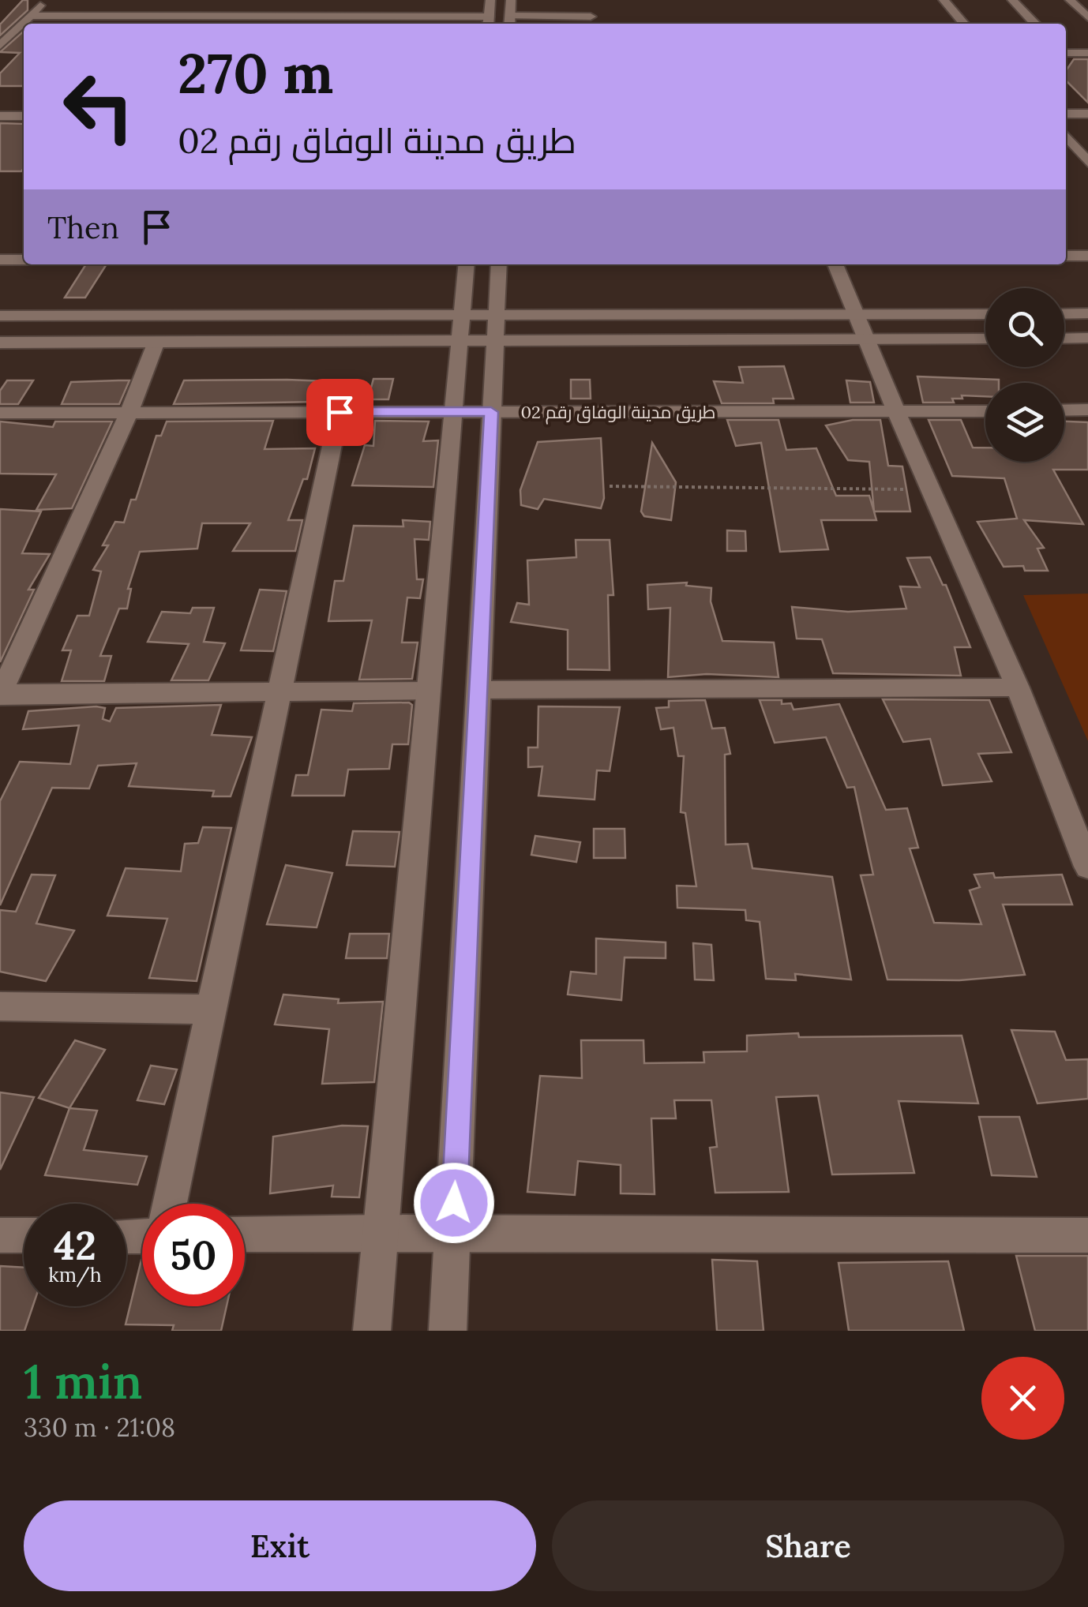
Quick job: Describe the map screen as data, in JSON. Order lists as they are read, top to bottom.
{
  "streets": {
    "street": ["طريق مدينة الوفاق رقم 02"]
  },
  "page": {
    "turn": ["270 m", "طريق مدينة الوفاق رقم 02"],
    "then": "Then",
    "speed": "42 km/h",
    "limit": "50",
    "heading": ["1 min", "330 m · 21:08"],
    "buttons": ["Exit", "Share"]
  }
}
